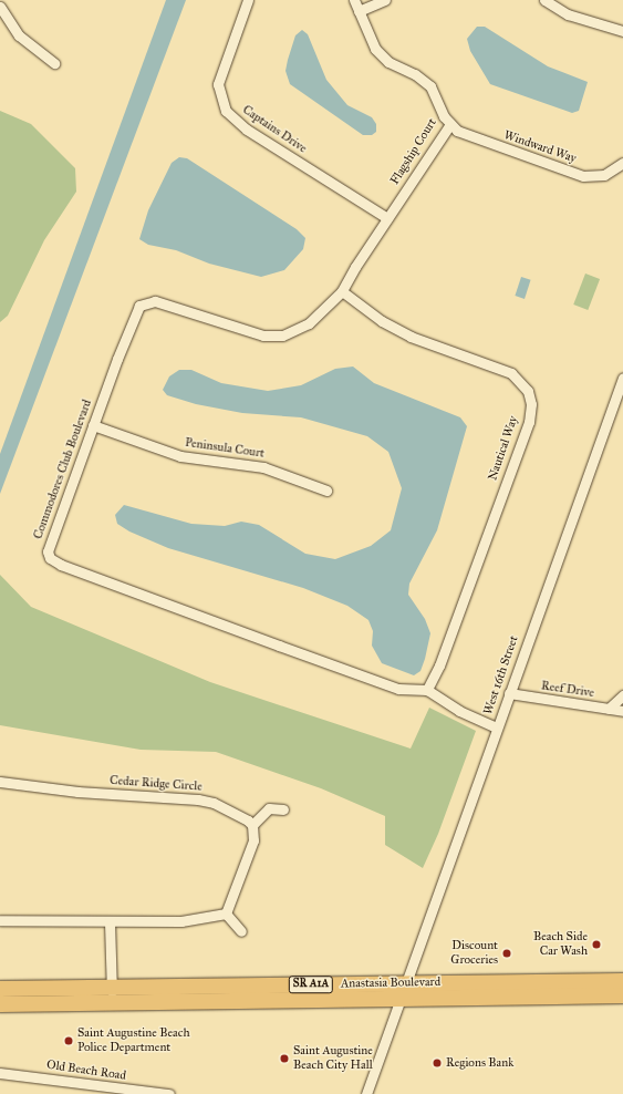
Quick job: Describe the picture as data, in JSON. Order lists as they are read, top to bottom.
{
  "streets": {
    "main road": ["Anastasia Boulevard", "SR A1A"],
    "street": [
      "Captains Drive",
      "Windward Way",
      "Flagship Court",
      "Peninsula Court",
      "Nautical Way",
      "Commodores Club Boulevard",
      "West 16th Street",
      "Reef Drive",
      "Cedar Ridge Circle",
      "Old Beach Road"
    ]
  },
  "crossings": [
    ["Captains Drive", "Flagship Court"],
    ["Captains Drive", "Commodores Club Boulevard"],
    ["Windward Way", "Flagship Court"],
    ["Flagship Court", "Commodores Club Boulevard"],
    ["Peninsula Court", "Commodores Club Boulevard"],
    ["Nautical Way", "Commodores Club Boulevard"],
    ["West 16th Street", "Reef Drive"],
    ["West 16th Street", "Anastasia Boulevard"]
  ],
  "places": [
    "Beach Side Car Wash",
    "Discount Groceries",
    "Saint Augustine Beach Police Department",
    "Saint Augustine Beach City Hall",
    "Regions Bank"
  ]
}
